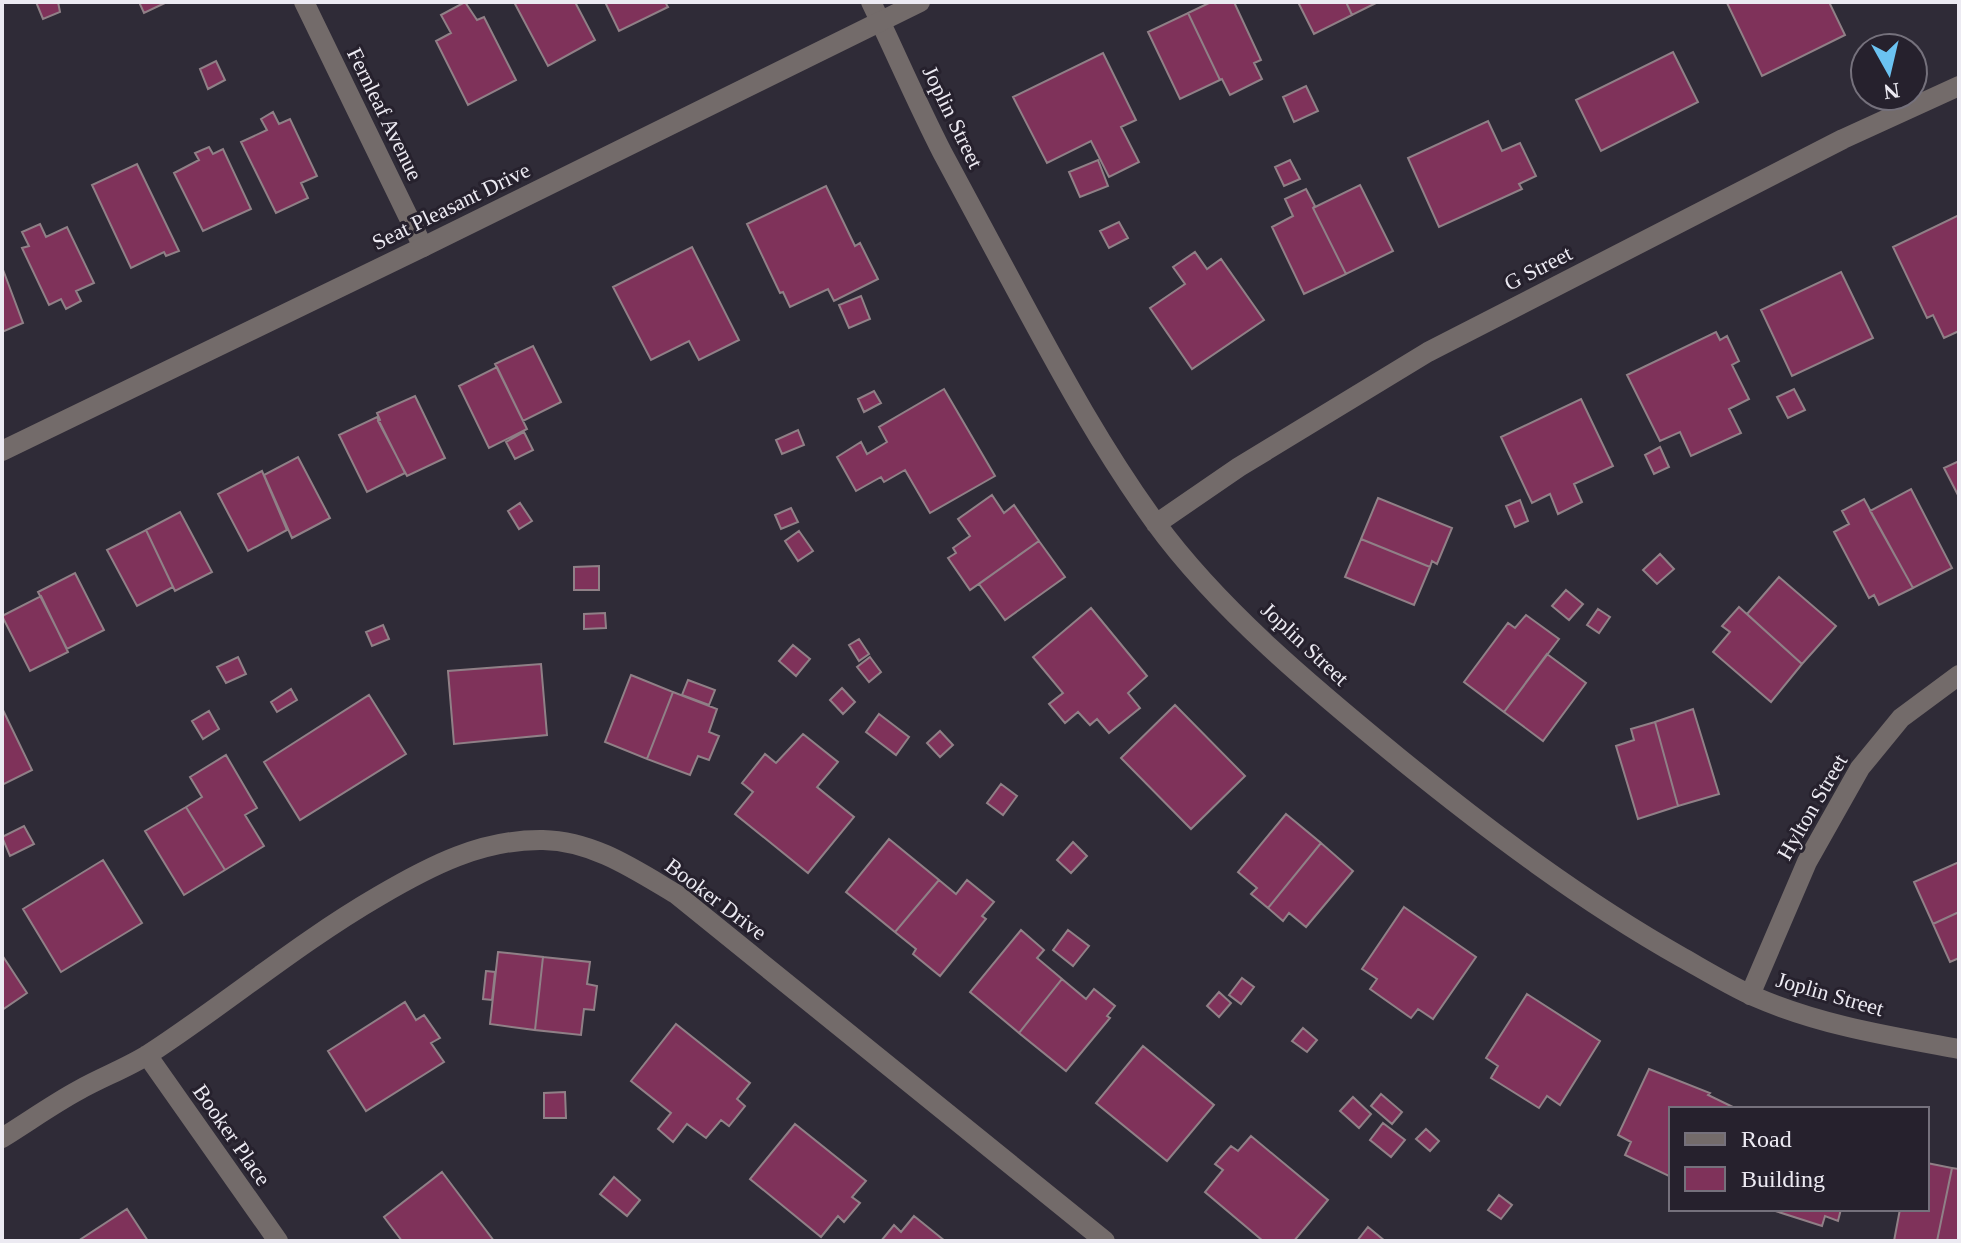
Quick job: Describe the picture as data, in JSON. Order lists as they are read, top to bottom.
{
  "streets": {
    "street": [
      "Fernleaf Avenue",
      "Joplin Street",
      "Seat Pleasant Drive",
      "G Street",
      "Hylton Street",
      "Booker Drive",
      "Booker Place"
    ]
  },
  "crossings": [
    ["Fernleaf Avenue", "Seat Pleasant Drive"],
    ["Joplin Street", "Seat Pleasant Drive"],
    ["Joplin Street", "G Street"],
    ["Joplin Street", "Hylton Street"],
    ["Booker Drive", "Booker Place"]
  ],
  "legend": ["Road", "Building"],
  "north": "bottom"
}
